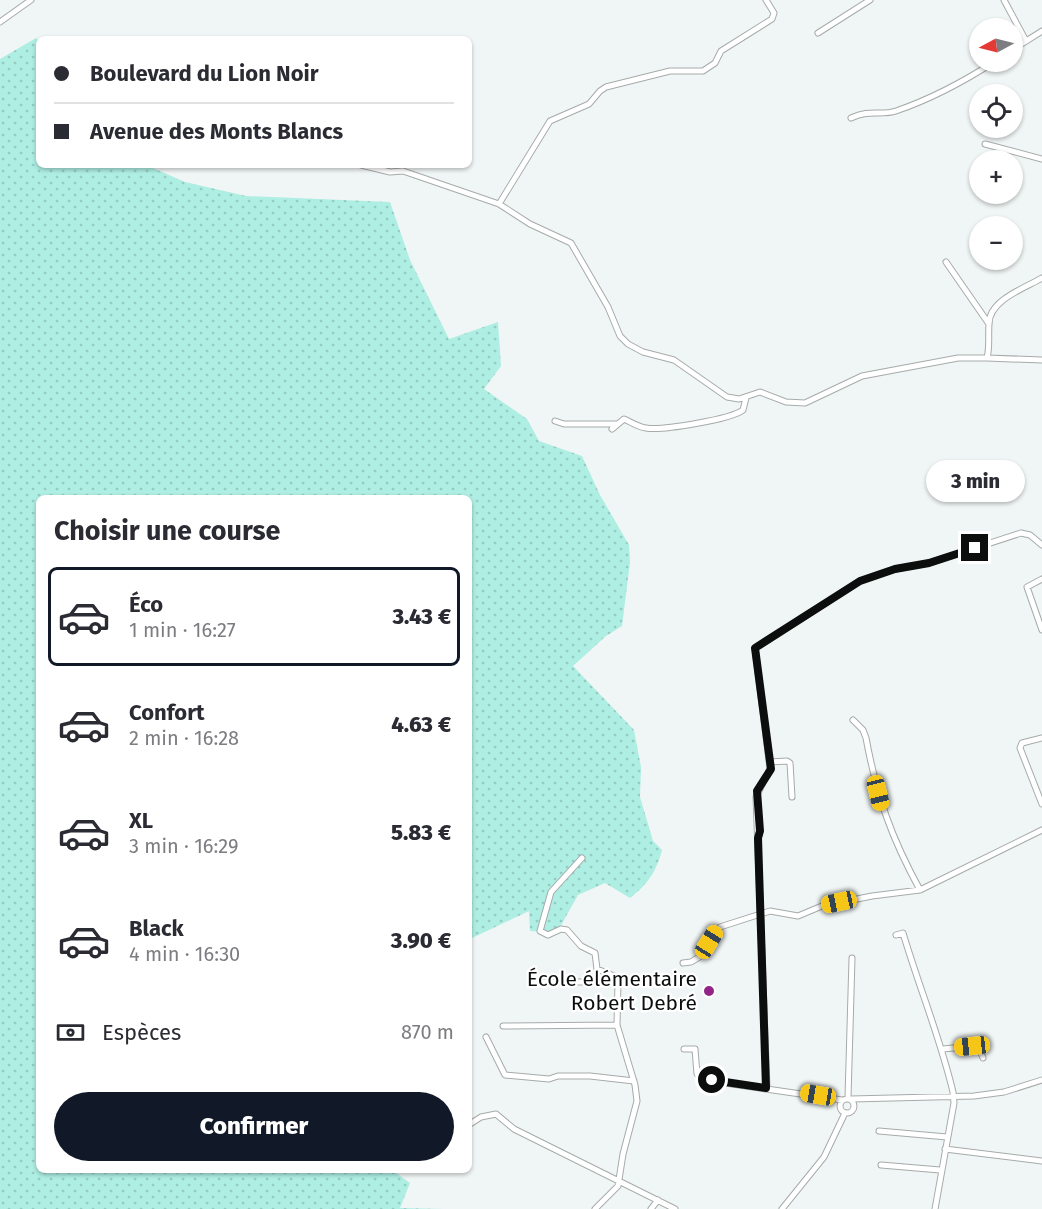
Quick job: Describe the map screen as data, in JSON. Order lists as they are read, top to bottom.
{
  "places": ["École élémentaire Robert Debré"],
  "north": "left",
  "page": {
    "map_buttons": ["+", "−"],
    "banner": ["Boulevard du Lion Noir", "Avenue des Monts Blancs"],
    "bubble": "3 min",
    "heading": "Choisir une course",
    "list": [
      {
        "name": "Éco",
        "note": "1 min · 16:27",
        "value": "3.43 €"
      },
      {
        "name": "Confort",
        "note": "2 min · 16:28",
        "value": "4.63 €"
      },
      {
        "name": "XL",
        "note": "3 min · 16:29",
        "value": "5.83 €"
      },
      {
        "name": "Black",
        "note": "4 min · 16:30",
        "value": "3.90 €"
      }
    ],
    "pay": ["Espèces", "870 m"],
    "buttons": "Confirmer"
  }
}
